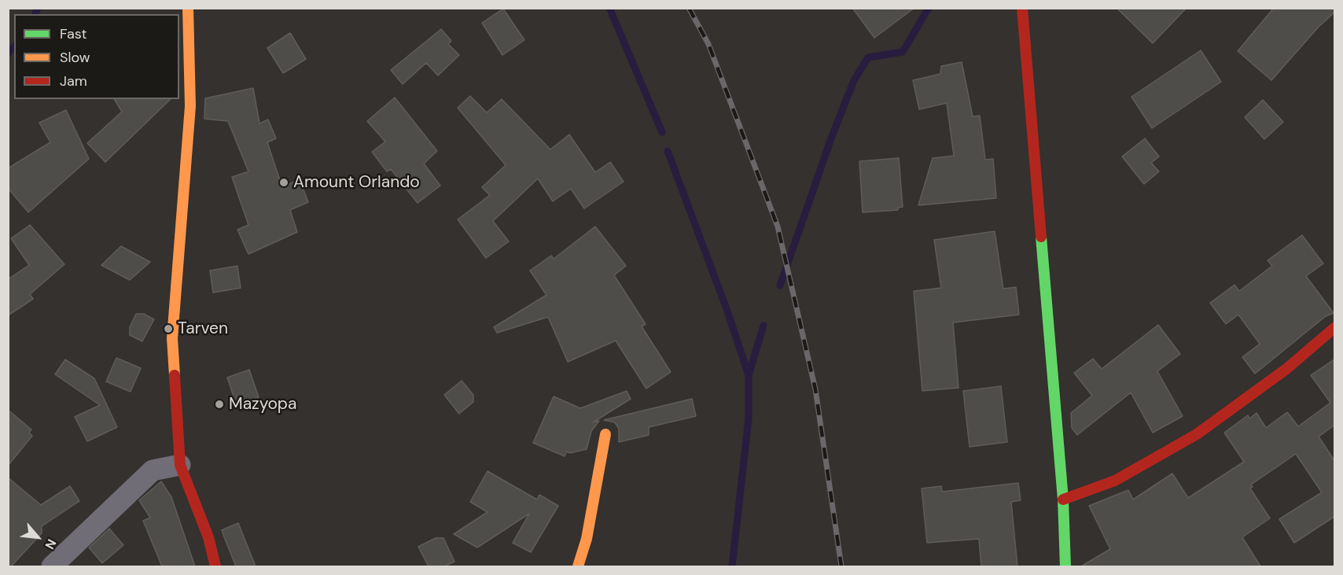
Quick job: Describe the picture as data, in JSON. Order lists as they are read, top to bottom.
{
  "places": ["Amount Orlando", "Tarven", "Mazyopa"],
  "legend": ["Fast", "Slow", "Jam"],
  "north": "bottom right"
}
